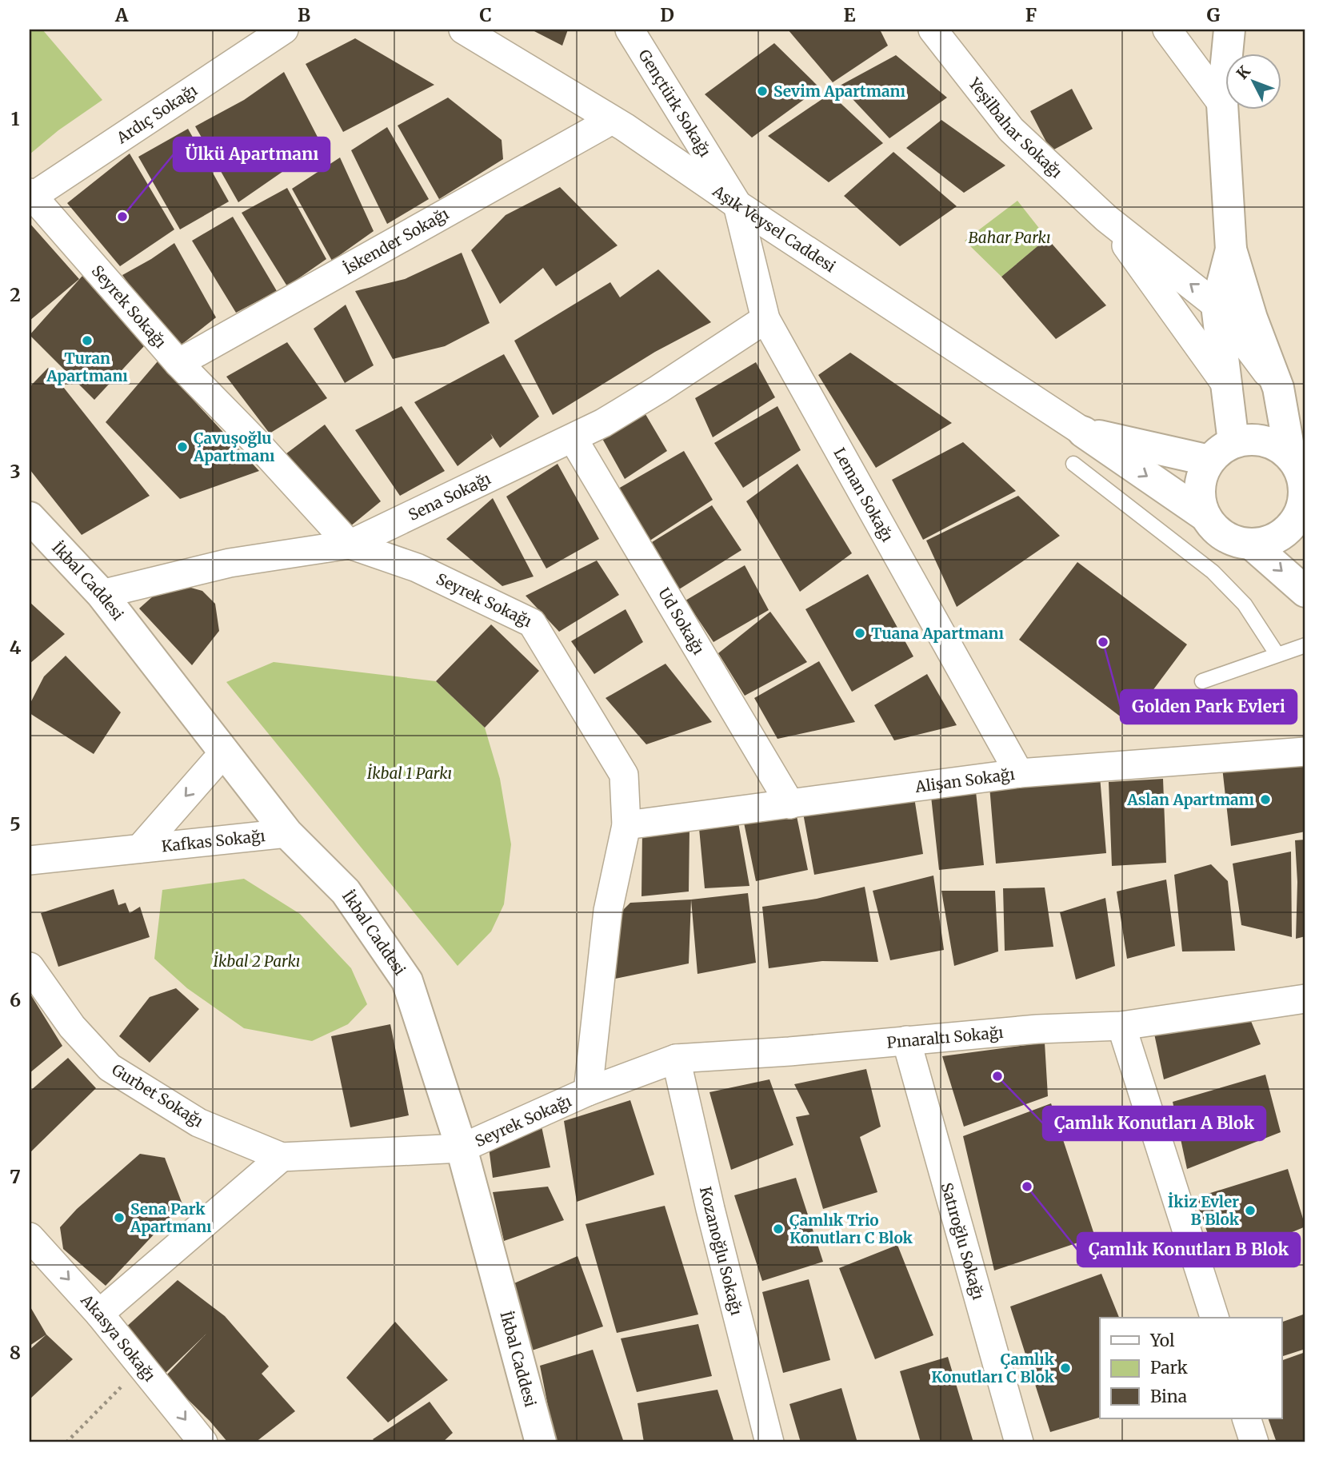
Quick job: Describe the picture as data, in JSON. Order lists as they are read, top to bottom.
{
  "streets": {
    "street": [
      "Gençtürk Sokağı",
      "Ardıç Sokağı",
      "Yeşilbahar Sokağı",
      "Aşık Veysel Caddesi",
      "İskender Sokağı",
      "Seyrek Sokağı",
      "Leman Sokağı",
      "Sena Sokağı",
      "İkbal Caddesi",
      "Ud Sokağı",
      "Alişan Sokağı",
      "Kafkas Sokağı",
      "Pınaraltı Sokağı",
      "Gurbet Sokağı",
      "Satıroğlu Sokağı",
      "Kozanoğlu Sokağı",
      "Akasya Sokağı"
    ]
  },
  "crossings": [
    ["Gençtürk Sokağı", "Aşık Veysel Caddesi"],
    ["Gençtürk Sokağı", "Leman Sokağı"],
    ["Ardıç Sokağı", "Seyrek Sokağı"],
    ["Aşık Veysel Caddesi", "İskender Sokağı"],
    ["Aşık Veysel Caddesi", "Leman Sokağı"],
    ["İskender Sokağı", "Seyrek Sokağı"],
    ["Seyrek Sokağı", "Sena Sokağı"],
    ["Seyrek Sokağı", "İkbal Caddesi"],
    ["Seyrek Sokağı", "Alişan Sokağı"],
    ["Seyrek Sokağı", "Pınaraltı Sokağı"],
    ["Seyrek Sokağı", "Gurbet Sokağı"],
    ["Leman Sokağı", "Sena Sokağı"],
    ["Leman Sokağı", "Alişan Sokağı"],
    ["Sena Sokağı", "İkbal Caddesi"],
    ["Sena Sokağı", "Ud Sokağı"],
    ["İkbal Caddesi", "Kafkas Sokağı"],
    ["İkbal Caddesi", "Gurbet Sokağı"],
    ["Ud Sokağı", "Alişan Sokağı"],
    ["Pınaraltı Sokağı", "Satıroğlu Sokağı"],
    ["Pınaraltı Sokağı", "Kozanoğlu Sokağı"]
  ],
  "one_way": ["Akasya Sokağı"],
  "parks": ["Bahar Parkı", "İkbal 1 Parkı", "İkbal 2 Parkı"],
  "places": [
    "Sevim Apartmanı",
    "Ülkü Apartmanı",
    "Turan Apartmanı",
    "Çavuşoğlu Apartmanı",
    "Tuana Apartmanı",
    "Golden Park Evleri",
    "Aslan Apartmanı",
    "Çamlık Konutları A Blok",
    "Çamlık Konutları B Blok",
    "İkiz Evler B Blok",
    "Sena Park Apartmanı",
    "Çamlık Trio Konutları C Blok",
    "Çamlık Konutları C Blok"
  ],
  "legend": ["Yol", "Park", "Bina"],
  "north": "top left",
  "grid": {
    "columns": [
      "A",
      "B",
      "C",
      "D",
      "E",
      "F",
      "G"
    ],
    "rows": [
      "1",
      "2",
      "3",
      "4",
      "5",
      "6",
      "7",
      "8"
    ]
  }
}
